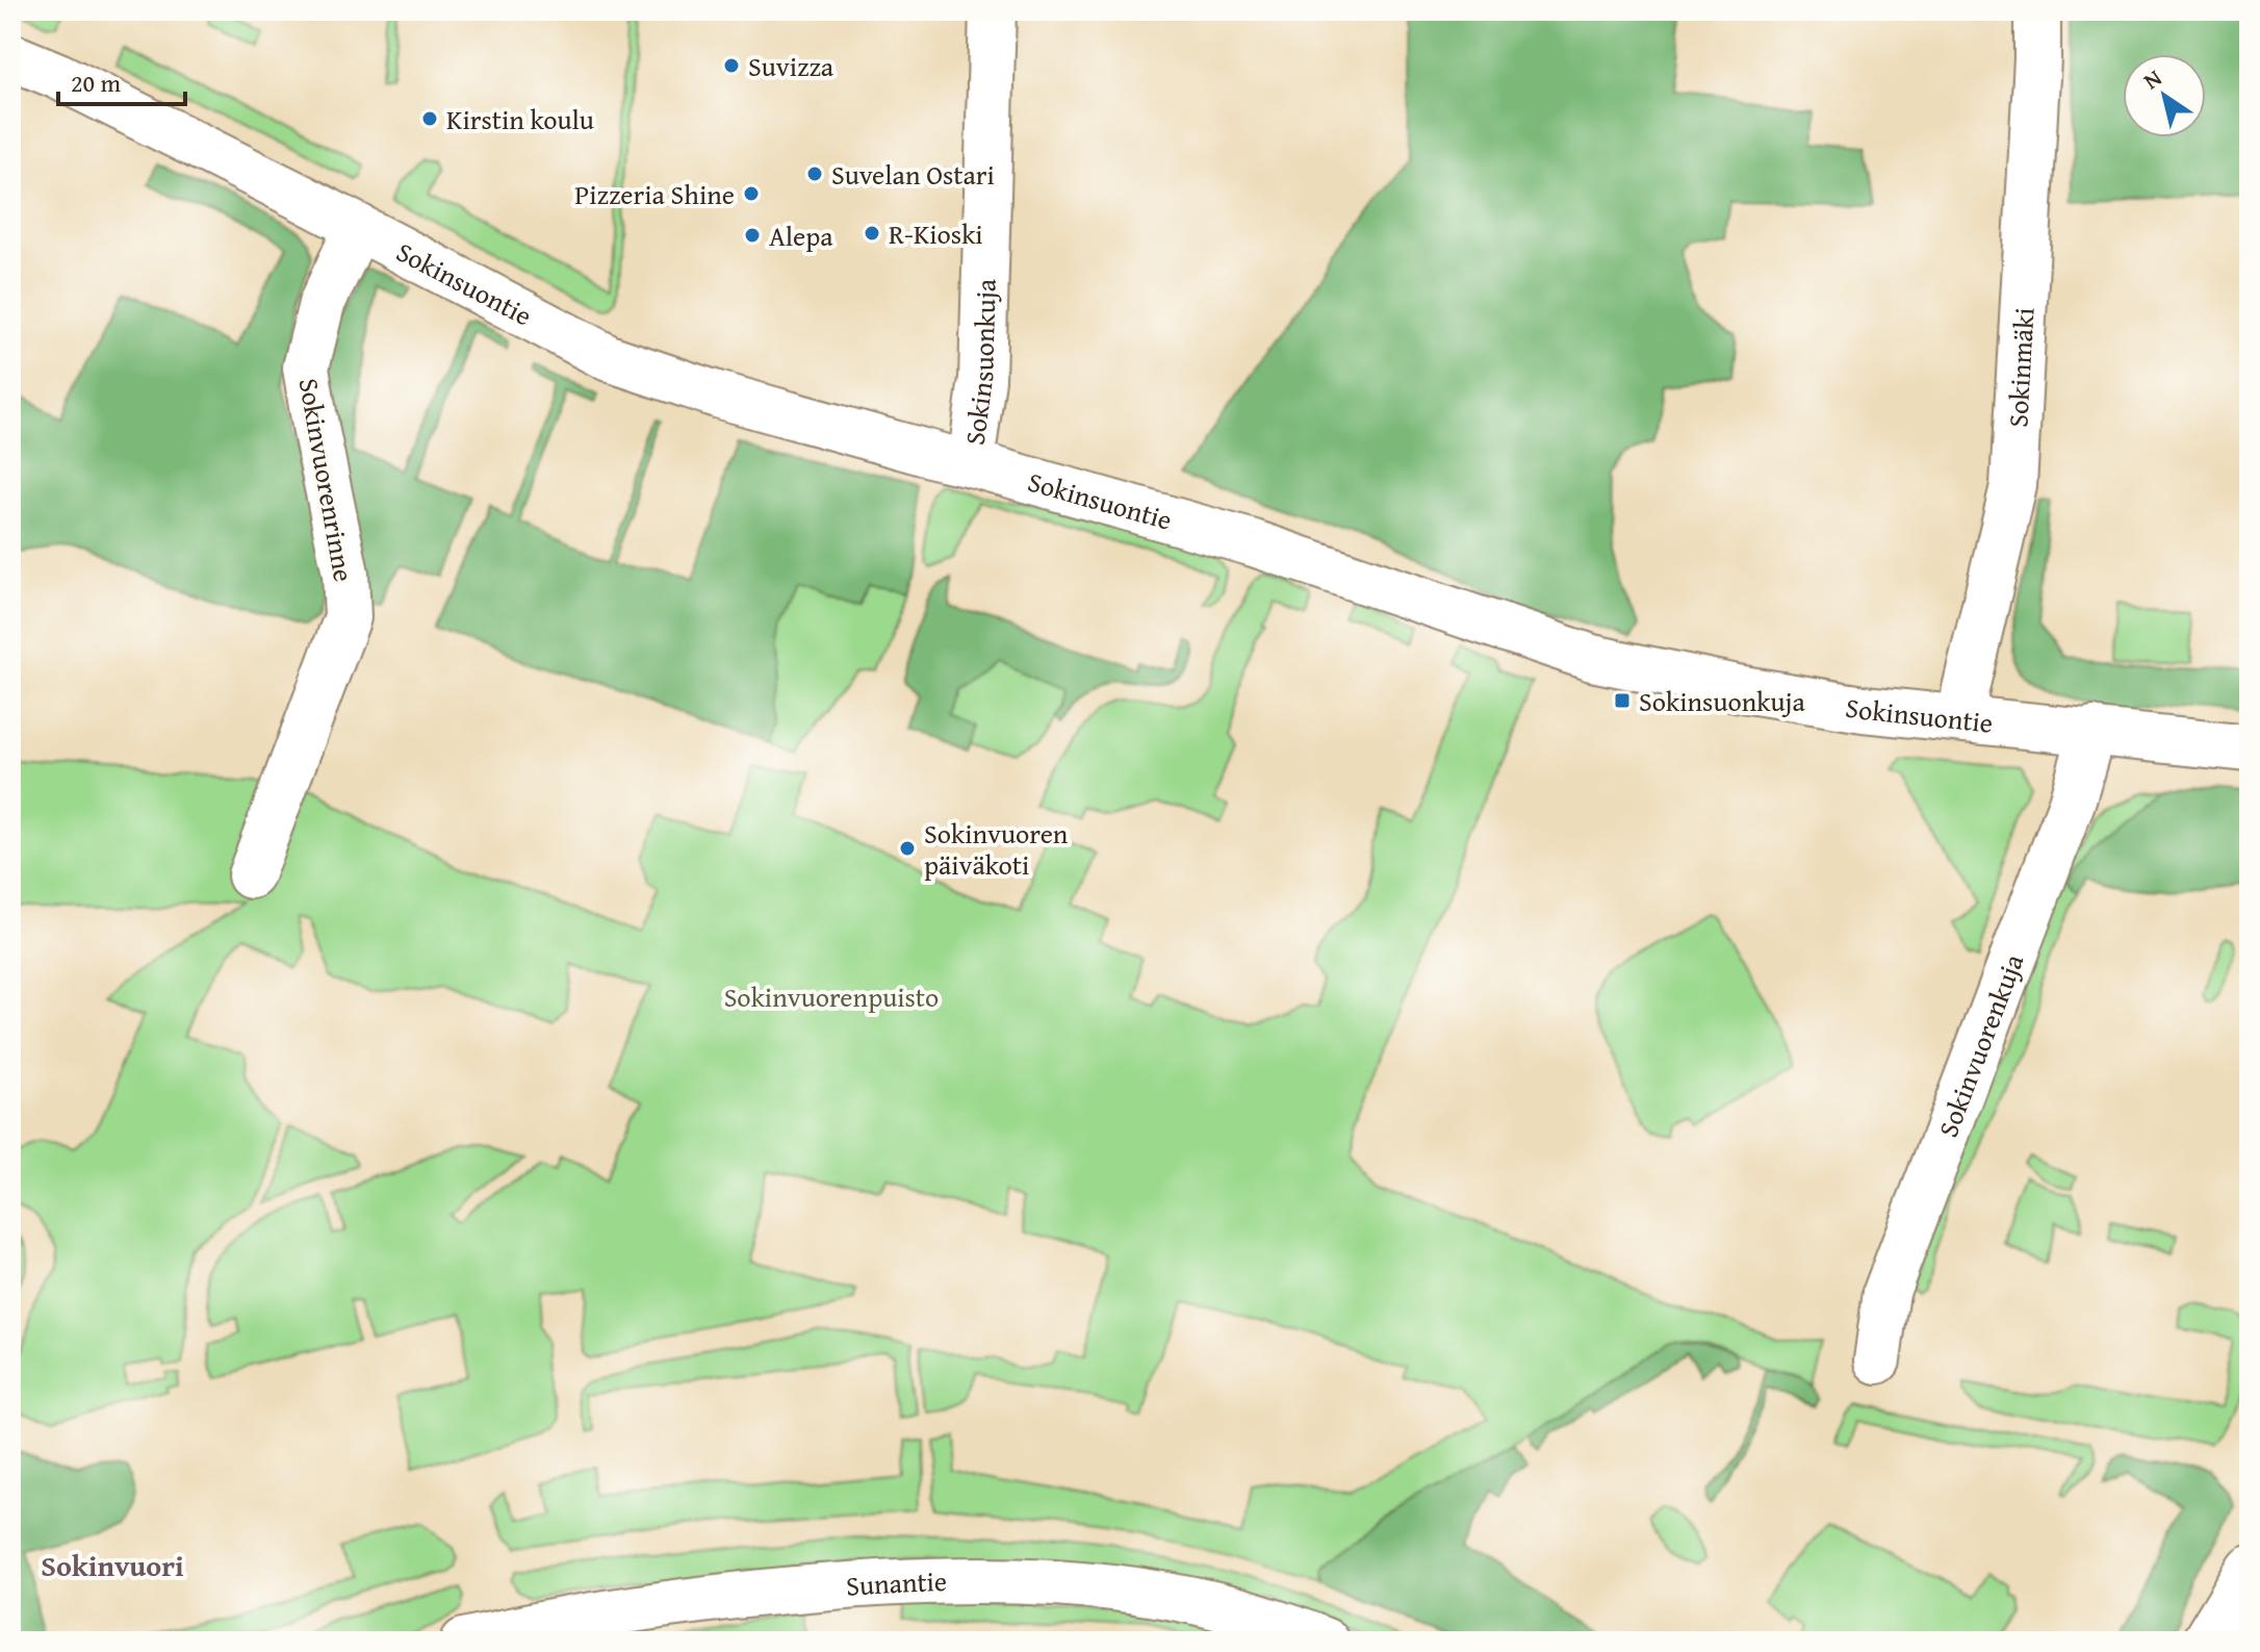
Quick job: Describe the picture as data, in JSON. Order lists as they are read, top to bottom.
{
  "streets": {
    "street": [
      "Sokinsuontie",
      "Sokinsuonkuja",
      "Sokinmäki",
      "Sokinvuorenrinne",
      "Sokinvuorenkuja",
      "Sunantie"
    ]
  },
  "crossings": [
    ["Sokinsuontie", "Sokinsuonkuja"],
    ["Sokinsuontie", "Sokinmäki"],
    ["Sokinsuontie", "Sokinvuorenrinne"],
    ["Sokinsuontie", "Sokinvuorenkuja"]
  ],
  "districts": ["Sokinvuori"],
  "parks": ["Sokinvuorenpuisto"],
  "places": {
    "other": [
      "Suvizza",
      "Kirstin koulu",
      "Suvelan Ostari",
      "Pizzeria Shine",
      "R-Kioski",
      "Alepa",
      "Sokinvuoren päiväkoti"
    ],
    "transit": ["Sokinsuonkuja"]
  },
  "scale_bar": "20 m",
  "north": "top left"
}
